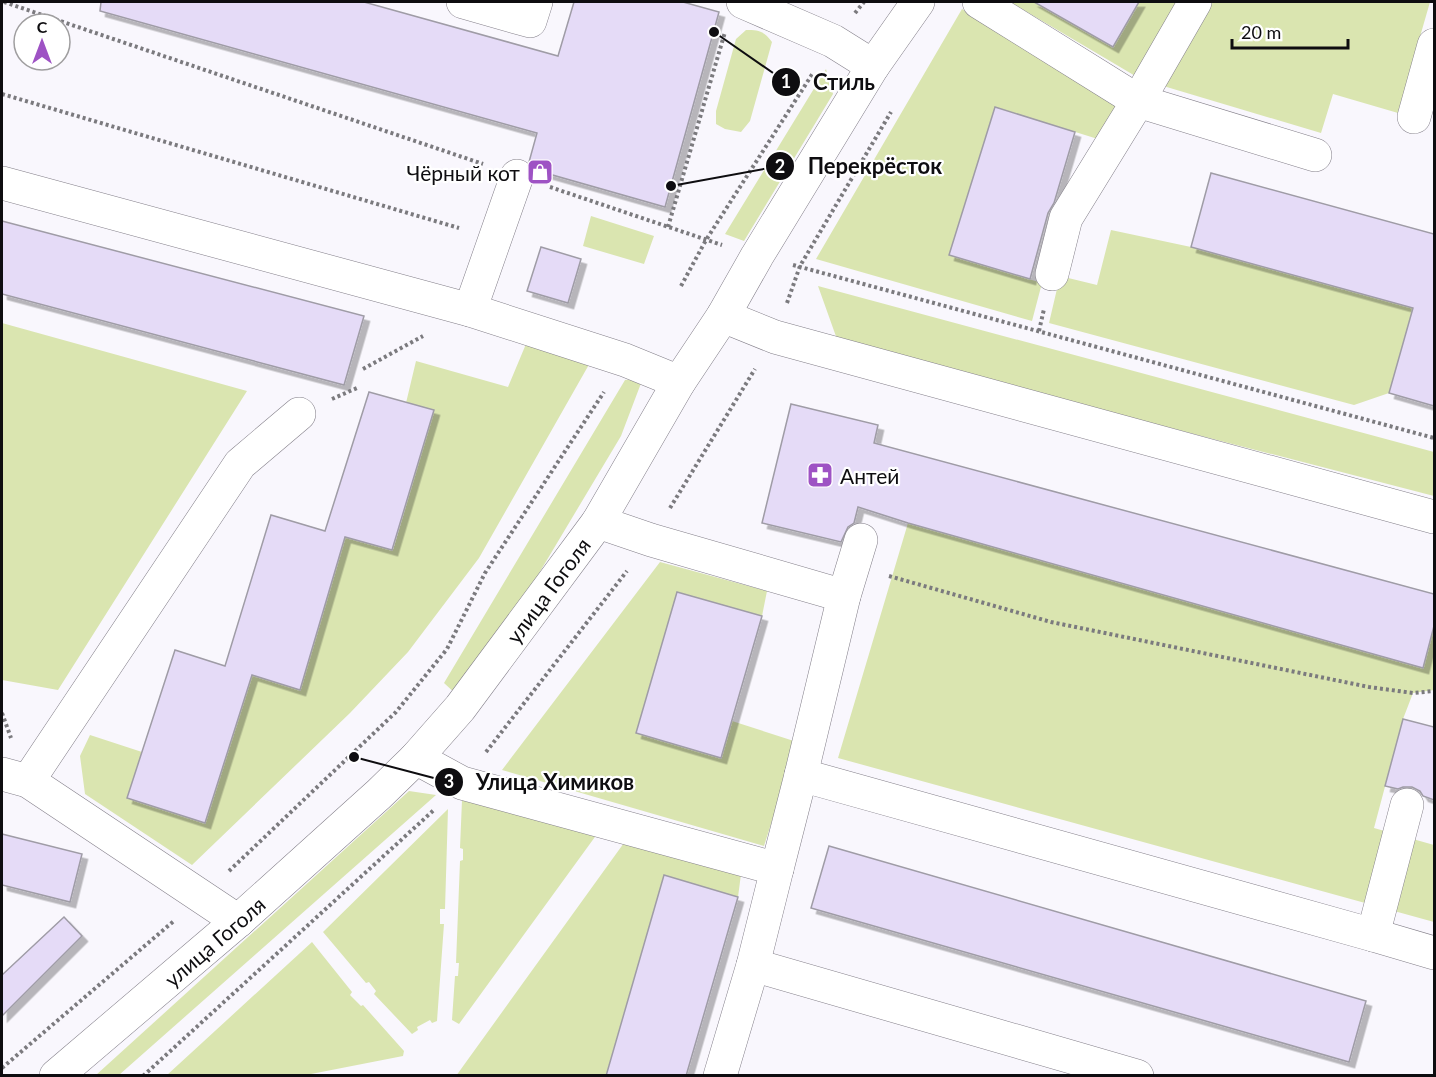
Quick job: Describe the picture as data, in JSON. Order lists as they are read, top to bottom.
{
  "streets": {
    "street": ["улица Гоголя"]
  },
  "places": {
    "other": ["Стиль", "Перекрёсток", "Улица Химиков"],
    "shop": ["Чёрный кот"],
    "pharmacy": ["Антей"]
  },
  "scale_bar": "20 m",
  "north": "top"
}
